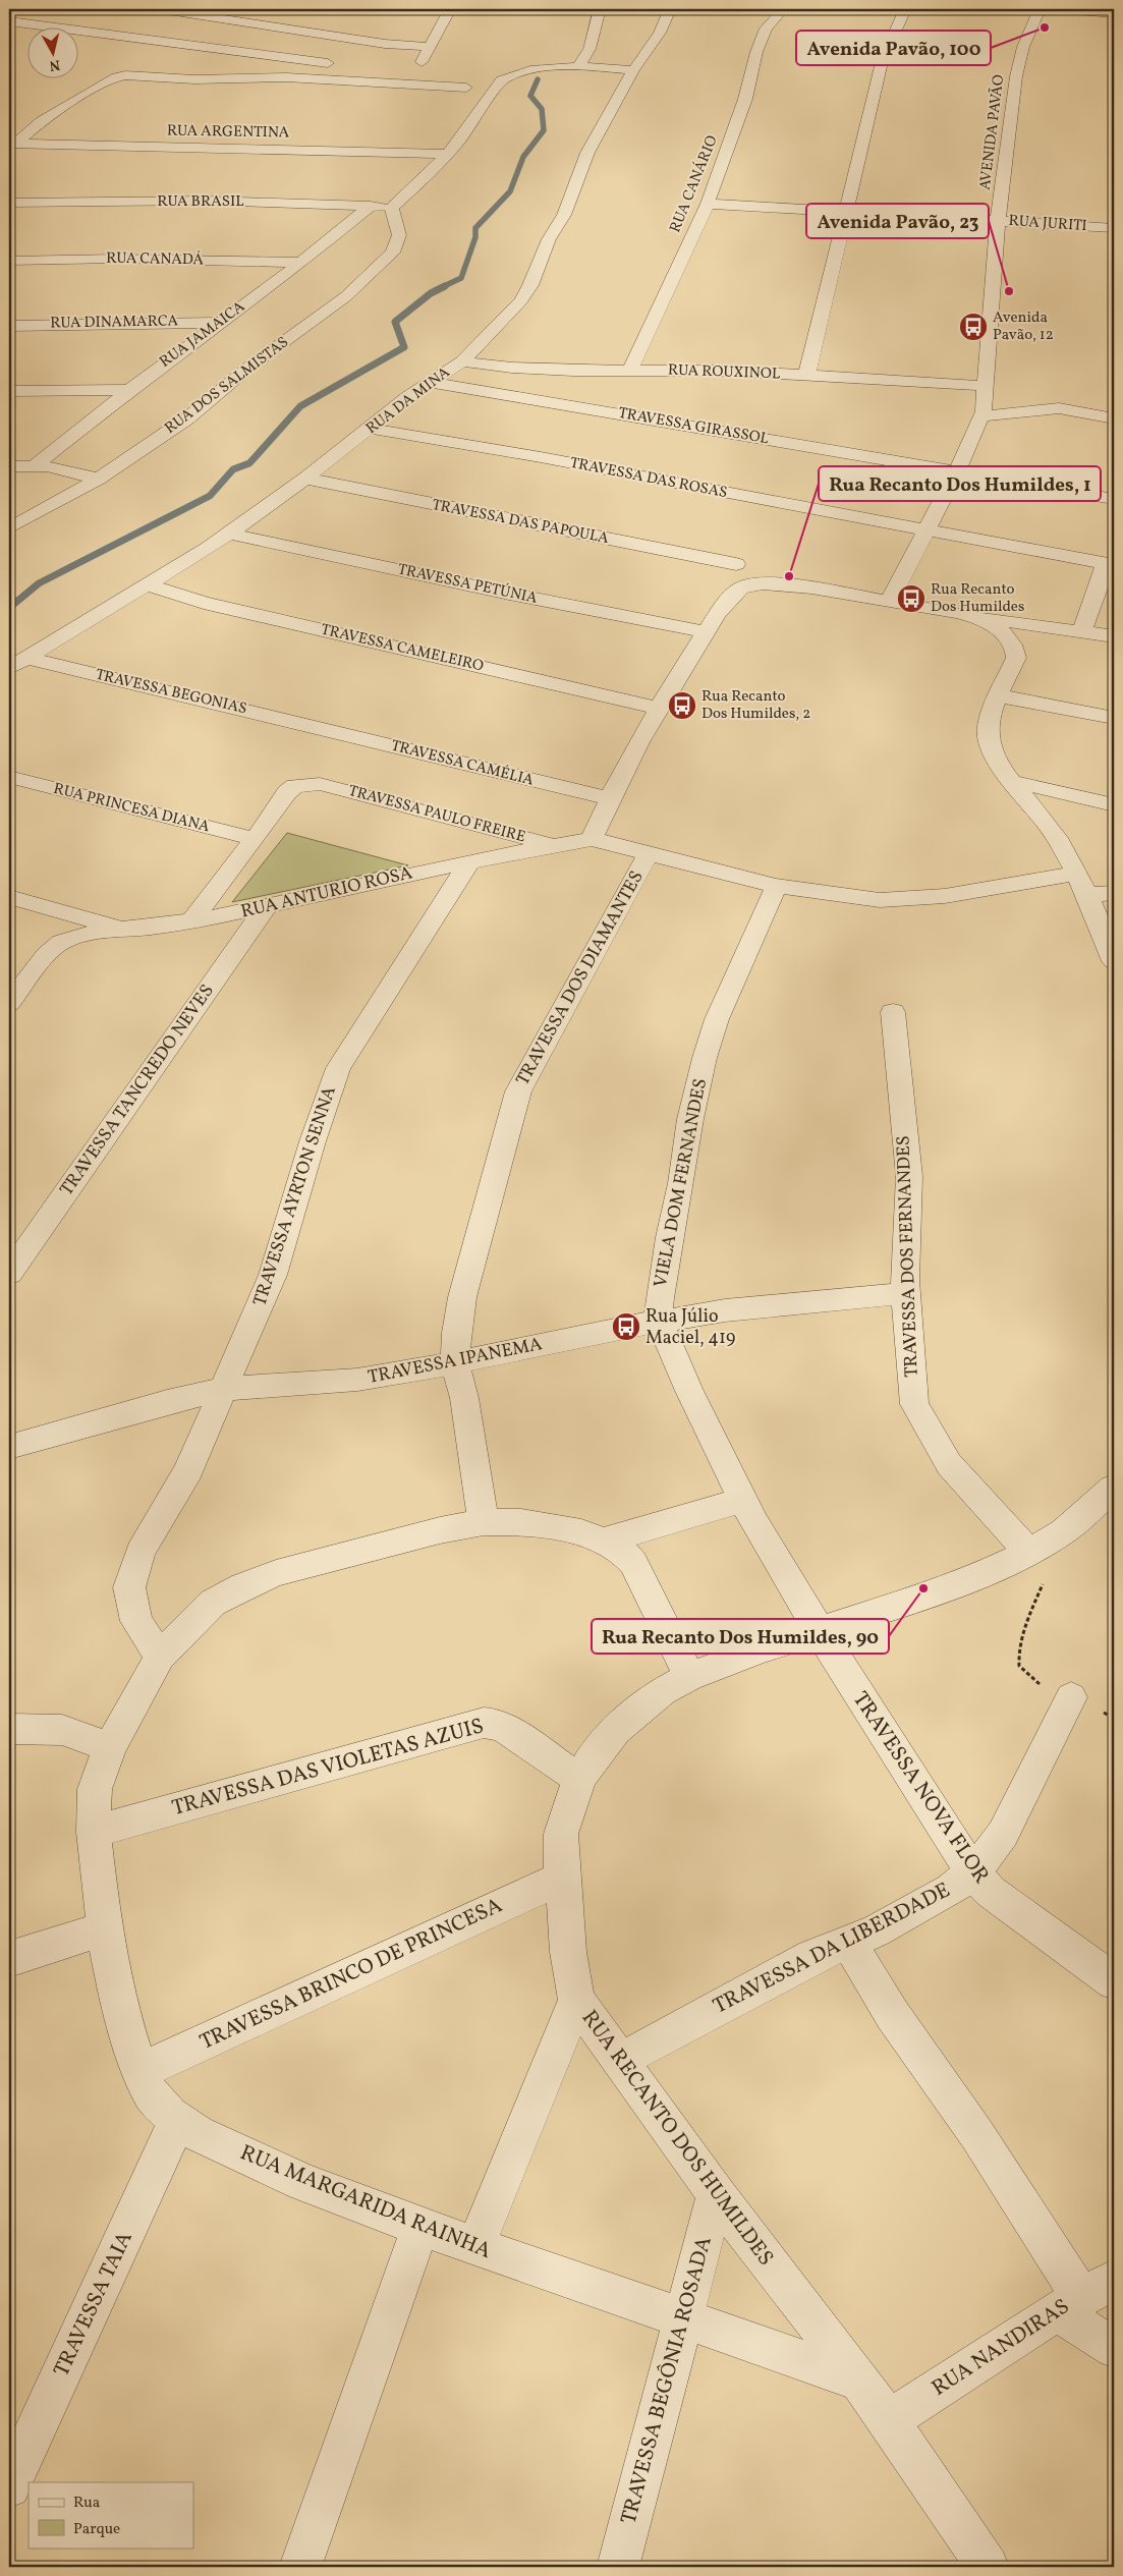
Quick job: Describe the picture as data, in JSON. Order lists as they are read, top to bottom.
{
  "streets": {
    "street": [
      "RUA ARGENTINA",
      "AVENIDA PAVÃO",
      "RUA CANÁRIO",
      "RUA BRASIL",
      "RUA JURITI",
      "RUA CANADÁ",
      "RUA DINAMARCA",
      "RUA JAMAICA",
      "RUA ROUXINOL",
      "RUA DOS SALMISTAS",
      "RUA DA MINA",
      "TRAVESSA GIRASSOL",
      "TRAVESSA DAS ROSAS",
      "TRAVESSA DAS PAPOULA",
      "TRAVESSA PETÚNIA",
      "TRAVESSA CAMELEIRO",
      "TRAVESSA BEGONIAS",
      "TRAVESSA CAMÉLIA",
      "RUA PRINCESA DIANA",
      "TRAVESSA PAULO FREIRE",
      "RUA ANTURIO ROSA",
      "TRAVESSA DOS DIAMANTES",
      "TRAVESSA TANCREDO NEVES",
      "VIELA DOM FERNANDES",
      "TRAVESSA AYRTON SENNA",
      "TRAVESSA DOS FERNANDES",
      "TRAVESSA IPANEMA",
      "TRAVESSA DAS VIOLETAS AZUIS",
      "TRAVESSA NOVA FLOR",
      "TRAVESSA DA LIBERDADE",
      "TRAVESSA BRINCO DE PRINCESA",
      "RUA RECANTO DOS HUMILDES",
      "RUA MARGARIDA RAINHA",
      "TRAVESSA TAIA",
      "RUA NANDIRAS",
      "TRAVESSA BEGÔNIA ROSADA"
    ]
  },
  "crossings": [
    ["AVENIDA PAVÃO", "RUA JURITI"],
    ["AVENIDA PAVÃO", "RUA ROUXINOL"],
    ["AVENIDA PAVÃO", "TRAVESSA GIRASSOL"],
    ["AVENIDA PAVÃO", "TRAVESSA DAS ROSAS"],
    ["RUA CANÁRIO", "RUA JURITI"],
    ["RUA CANÁRIO", "RUA ROUXINOL"],
    ["RUA BRASIL", "RUA JAMAICA"],
    ["RUA BRASIL", "RUA DOS SALMISTAS"],
    ["RUA CANADÁ", "RUA JAMAICA"],
    ["RUA DINAMARCA", "RUA JAMAICA"],
    ["RUA ROUXINOL", "RUA DA MINA"],
    ["RUA DA MINA", "TRAVESSA GIRASSOL"],
    ["RUA DA MINA", "TRAVESSA DAS ROSAS"],
    ["RUA DA MINA", "TRAVESSA DAS PAPOULA"],
    ["RUA DA MINA", "TRAVESSA PETÚNIA"],
    ["RUA DA MINA", "TRAVESSA CAMELEIRO"],
    ["RUA DA MINA", "TRAVESSA BEGONIAS"],
    ["TRAVESSA BEGONIAS", "TRAVESSA CAMÉLIA"],
    ["RUA PRINCESA DIANA", "TRAVESSA PAULO FREIRE"],
    ["TRAVESSA PAULO FREIRE", "RUA ANTURIO ROSA"],
    ["RUA ANTURIO ROSA", "TRAVESSA TANCREDO NEVES"],
    ["RUA ANTURIO ROSA", "TRAVESSA AYRTON SENNA"],
    ["TRAVESSA DOS DIAMANTES", "TRAVESSA IPANEMA"],
    ["TRAVESSA DOS DIAMANTES", "RUA MARGARIDA RAINHA"],
    ["VIELA DOM FERNANDES", "TRAVESSA IPANEMA"],
    ["VIELA DOM FERNANDES", "TRAVESSA NOVA FLOR"],
    ["VIELA DOM FERNANDES", "RUA RECANTO DOS HUMILDES"],
    ["TRAVESSA AYRTON SENNA", "TRAVESSA IPANEMA"],
    ["TRAVESSA AYRTON SENNA", "RUA MARGARIDA RAINHA"],
    ["TRAVESSA DOS FERNANDES", "TRAVESSA IPANEMA"],
    ["TRAVESSA DOS FERNANDES", "RUA RECANTO DOS HUMILDES"],
    ["TRAVESSA DAS VIOLETAS AZUIS", "RUA RECANTO DOS HUMILDES"],
    ["TRAVESSA DAS VIOLETAS AZUIS", "RUA MARGARIDA RAINHA"],
    ["TRAVESSA NOVA FLOR", "TRAVESSA DA LIBERDADE"],
    ["TRAVESSA NOVA FLOR", "RUA RECANTO DOS HUMILDES"],
    ["TRAVESSA DA LIBERDADE", "RUA RECANTO DOS HUMILDES"],
    ["TRAVESSA BRINCO DE PRINCESA", "RUA RECANTO DOS HUMILDES"],
    ["TRAVESSA BRINCO DE PRINCESA", "RUA MARGARIDA RAINHA"],
    ["RUA RECANTO DOS HUMILDES", "RUA MARGARIDA RAINHA"],
    ["RUA RECANTO DOS HUMILDES", "RUA NANDIRAS"],
    ["RUA RECANTO DOS HUMILDES", "TRAVESSA BEGÔNIA ROSADA"],
    ["RUA MARGARIDA RAINHA", "TRAVESSA TAIA"],
    ["RUA MARGARIDA RAINHA", "TRAVESSA BEGÔNIA ROSADA"]
  ],
  "places": {
    "other": [
      "Avenida Pavão, 100",
      "Avenida Pavão, 23",
      "Rua Recanto Dos Humildes, 1",
      "Rua Recanto Dos Humildes, 90"
    ],
    "bus stop": [
      "Avenida Pavão, 12",
      "Rua Recanto Dos Humildes",
      "Rua Recanto Dos Humildes, 2",
      "Rua Júlio Maciel, 419"
    ]
  },
  "legend": ["Rua", "Parque"],
  "north": "bottom"
}
